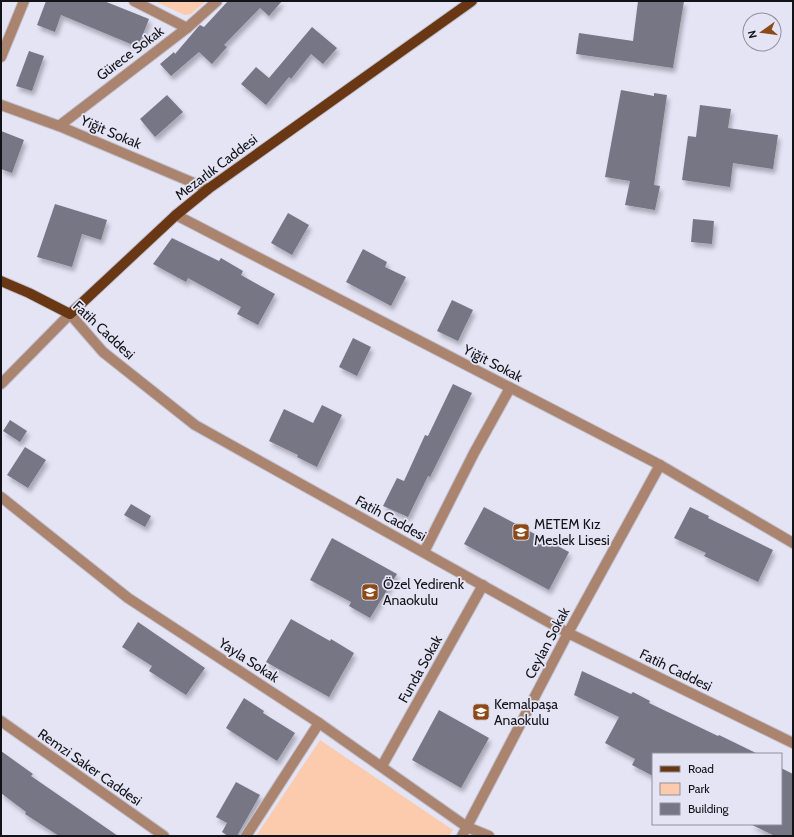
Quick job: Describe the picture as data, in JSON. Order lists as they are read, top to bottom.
{
  "streets": {
    "main road": ["Mezarlık Caddesi", "Fatih Caddesi"],
    "street": [
      "Gürece Sokak",
      "Yiğit Sokak",
      "Ceylan Sokak",
      "Yayla Sokak",
      "Funda Sokak",
      "Remzi Saker Caddesi"
    ]
  },
  "crossings": [
    ["Gürece Sokak", "Yiğit Sokak"],
    ["Yiğit Sokak", "Mezarlık Caddesi"],
    ["Yiğit Sokak", "Ceylan Sokak"],
    ["Mezarlık Caddesi", "Fatih Caddesi"],
    ["Fatih Caddesi", "Ceylan Sokak"],
    ["Fatih Caddesi", "Funda Sokak"],
    ["Ceylan Sokak", "Yayla Sokak"],
    ["Yayla Sokak", "Funda Sokak"]
  ],
  "places": {
    "school or university": ["METEM Kız Meslek Lisesi", "Özel Yedirenk Anaokulu", "Kemalpaşa Anaokulu"]
  },
  "legend": ["Road", "Park", "Building"],
  "north": "left"
}
